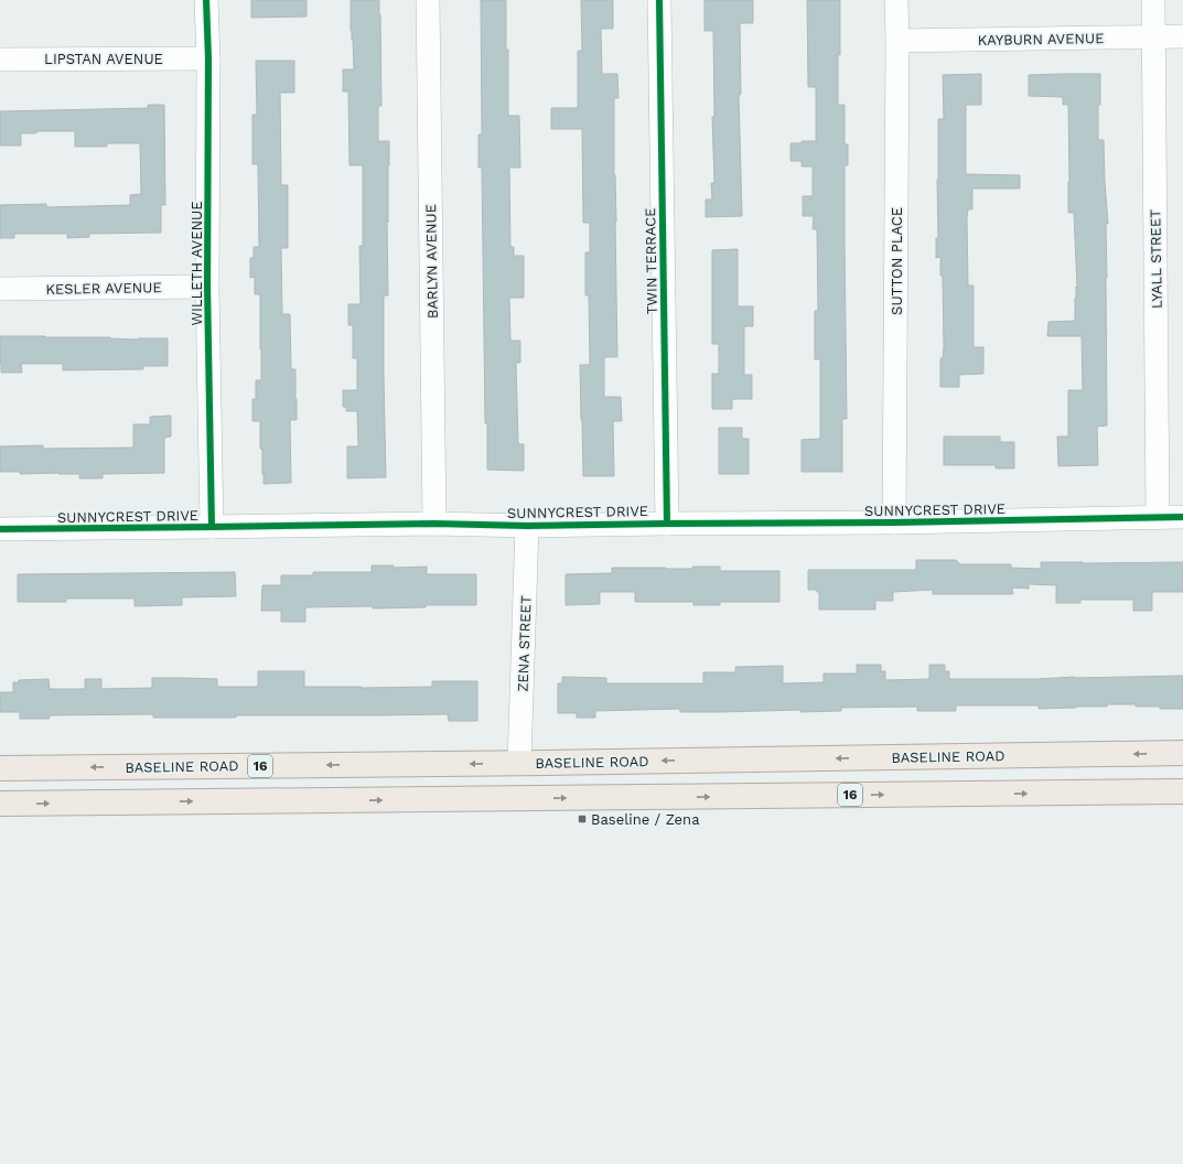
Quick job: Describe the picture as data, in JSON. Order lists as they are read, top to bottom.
{
  "streets": {
    "main road": ["BASELINE ROAD", "16"],
    "street": [
      "KAYBURN AVENUE",
      "LIPSTAN AVENUE",
      "LYALL STREET",
      "BARLYN AVENUE",
      "TWIN TERRACE",
      "SUTTON PLACE",
      "WILLETH AVENUE",
      "KESLER AVENUE",
      "SUNNYCREST DRIVE",
      "ZENA STREET"
    ]
  },
  "crossings": [
    ["KAYBURN AVENUE", "LYALL STREET"],
    ["KAYBURN AVENUE", "SUTTON PLACE"],
    ["LIPSTAN AVENUE", "WILLETH AVENUE"],
    ["LYALL STREET", "SUNNYCREST DRIVE"],
    ["BARLYN AVENUE", "SUNNYCREST DRIVE"],
    ["TWIN TERRACE", "SUNNYCREST DRIVE"],
    ["SUTTON PLACE", "SUNNYCREST DRIVE"],
    ["WILLETH AVENUE", "KESLER AVENUE"],
    ["WILLETH AVENUE", "SUNNYCREST DRIVE"],
    ["SUNNYCREST DRIVE", "ZENA STREET"],
    ["ZENA STREET", "BASELINE ROAD"]
  ],
  "places": {
    "transit": ["Baseline / Zena"]
  }
}
